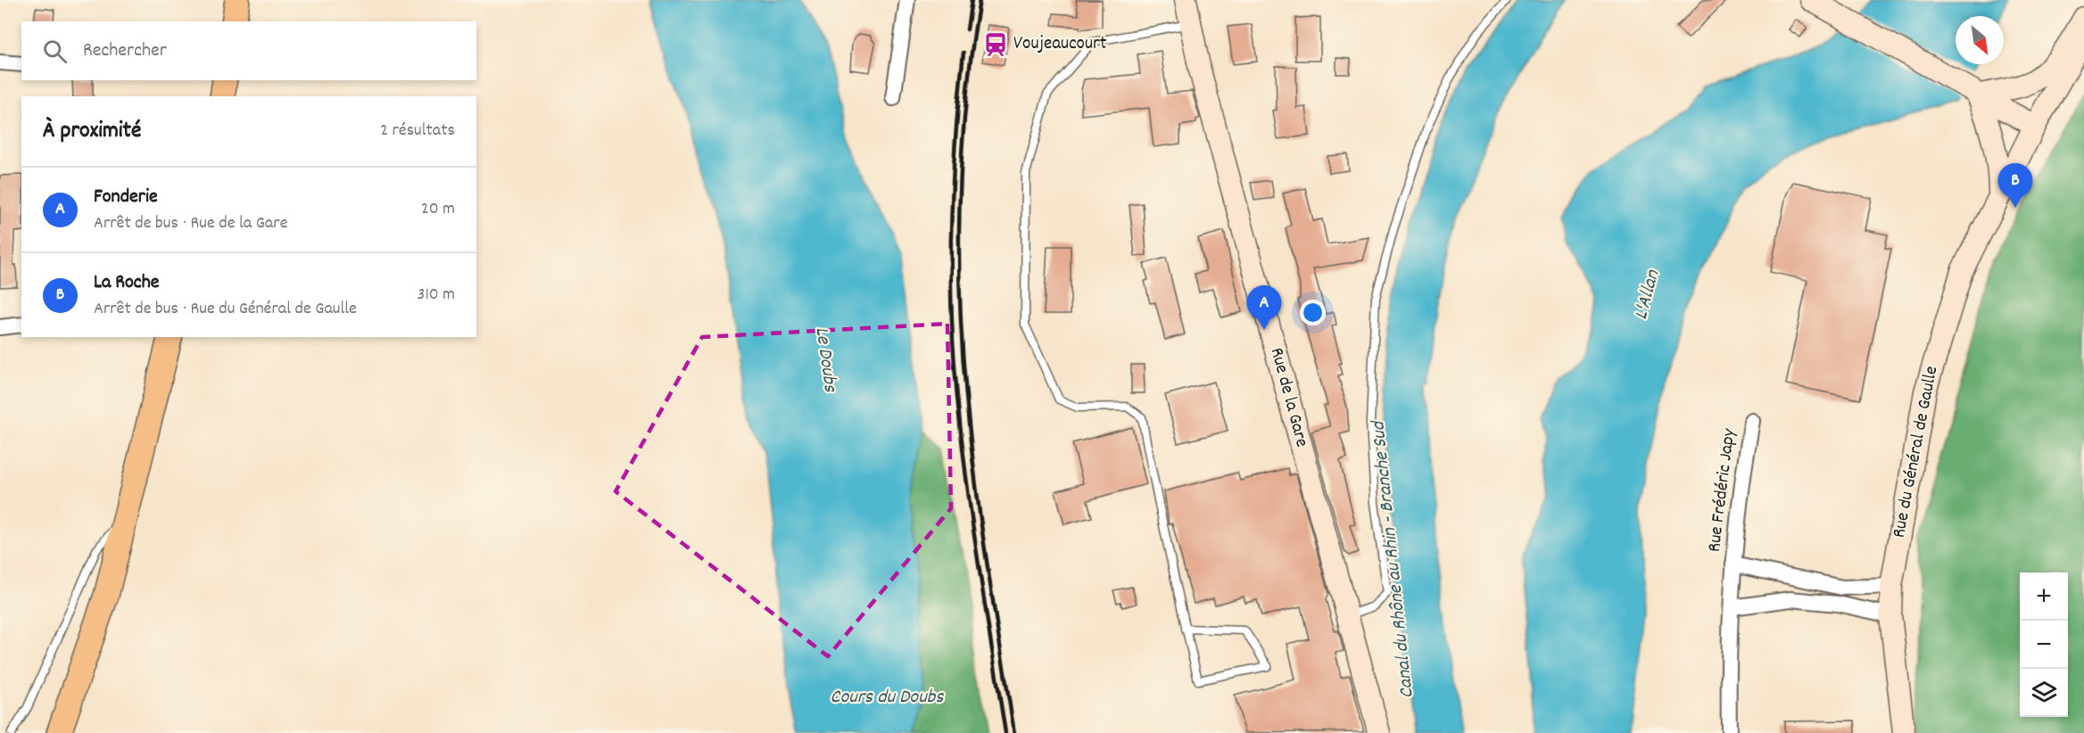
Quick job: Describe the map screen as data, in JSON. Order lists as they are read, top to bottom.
{
  "streets": {
    "main road": ["Rue de la Gare", "Rue du Général de Gaulle"],
    "street": ["Rue Frédéric Japy"]
  },
  "crossings": [
    ["Rue du Général de Gaulle", "Rue Frédéric Japy"]
  ],
  "water": [
    "L'Allan",
    "Le Doubs",
    "Canal du Rhône au Rhin - Branche Sud",
    "Cours du Doubs"
  ],
  "places": {
    "station": ["Voujeaucourt"]
  },
  "north": "bottom right",
  "page": {
    "search": "Rechercher",
    "heading": ["À proximité", "2 résultats"],
    "pins": ["B", "A"],
    "list": [
      {
        "mark": "A",
        "name": "Fonderie",
        "note": "Arrêt de bus · Rue de la Gare",
        "value": "20 m"
      },
      {
        "mark": "B",
        "name": "La Roche",
        "note": "Arrêt de bus · Rue du Général de Gaulle",
        "value": "310 m"
      }
    ],
    "map_buttons": ["+", "−"]
  }
}
